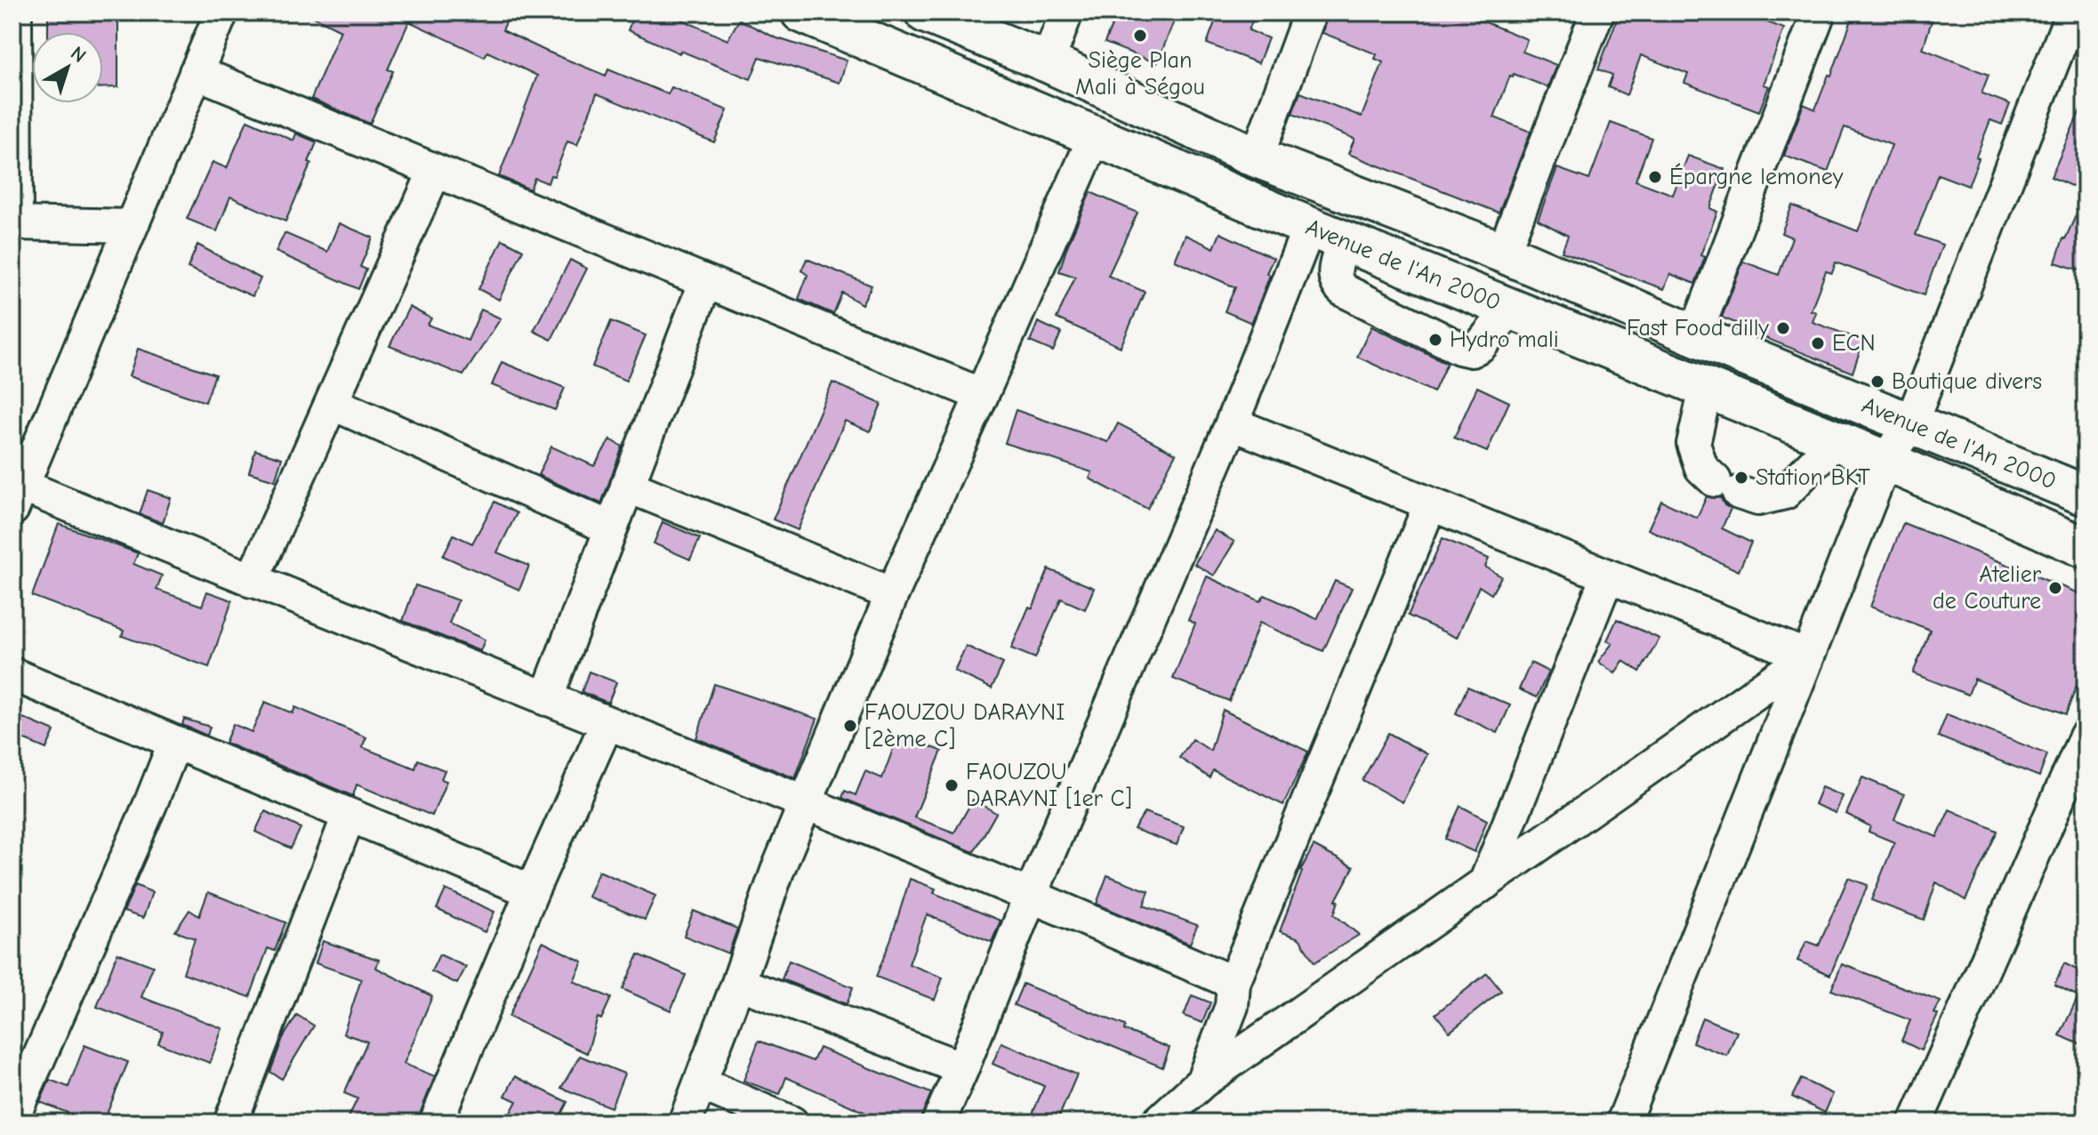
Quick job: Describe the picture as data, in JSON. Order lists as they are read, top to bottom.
{
  "streets": {
    "main road": ["Avenue de l'An 2000"]
  },
  "places": [
    "Siège Plan Mali à Ségou",
    "Épargne lemoney",
    "Fast Food dilly",
    "Hydro mali",
    "ECN",
    "Boutique divers",
    "Station BKT",
    "Atelier de Couture",
    "FAOUZOU DARAYNI [2ème C]",
    "FAOUZOU DARAYNI [1er C]"
  ],
  "north": "top right"
}
